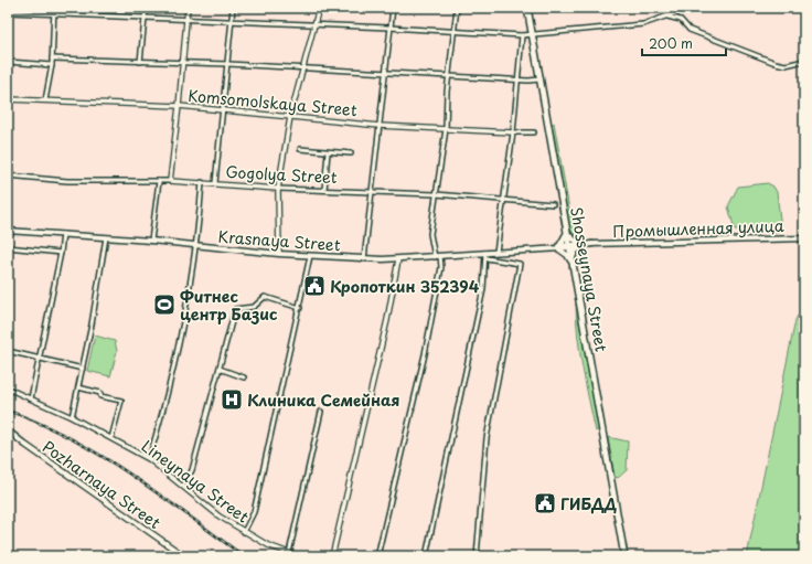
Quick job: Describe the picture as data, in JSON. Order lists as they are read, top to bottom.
{
  "streets": {
    "highway": ["Shosseynaya Street"],
    "main road": ["Промышленная улица", "Krasnaya Street", "Pozharnaya Street"],
    "street": ["Komsomolskaya Street", "Gogolya Street", "Lineynaya Street"]
  },
  "crossings": [
    ["Промышленная улица", "Krasnaya Street"],
    ["Krasnaya Street", "Shosseynaya Street"]
  ],
  "places": {
    "public building": ["Кропоткин 352394", "ГИБДД"],
    "sports": ["Фитнес центр Базис"],
    "hospital": ["Клиника Семейная"]
  },
  "scale_bar": "200 m"
}
